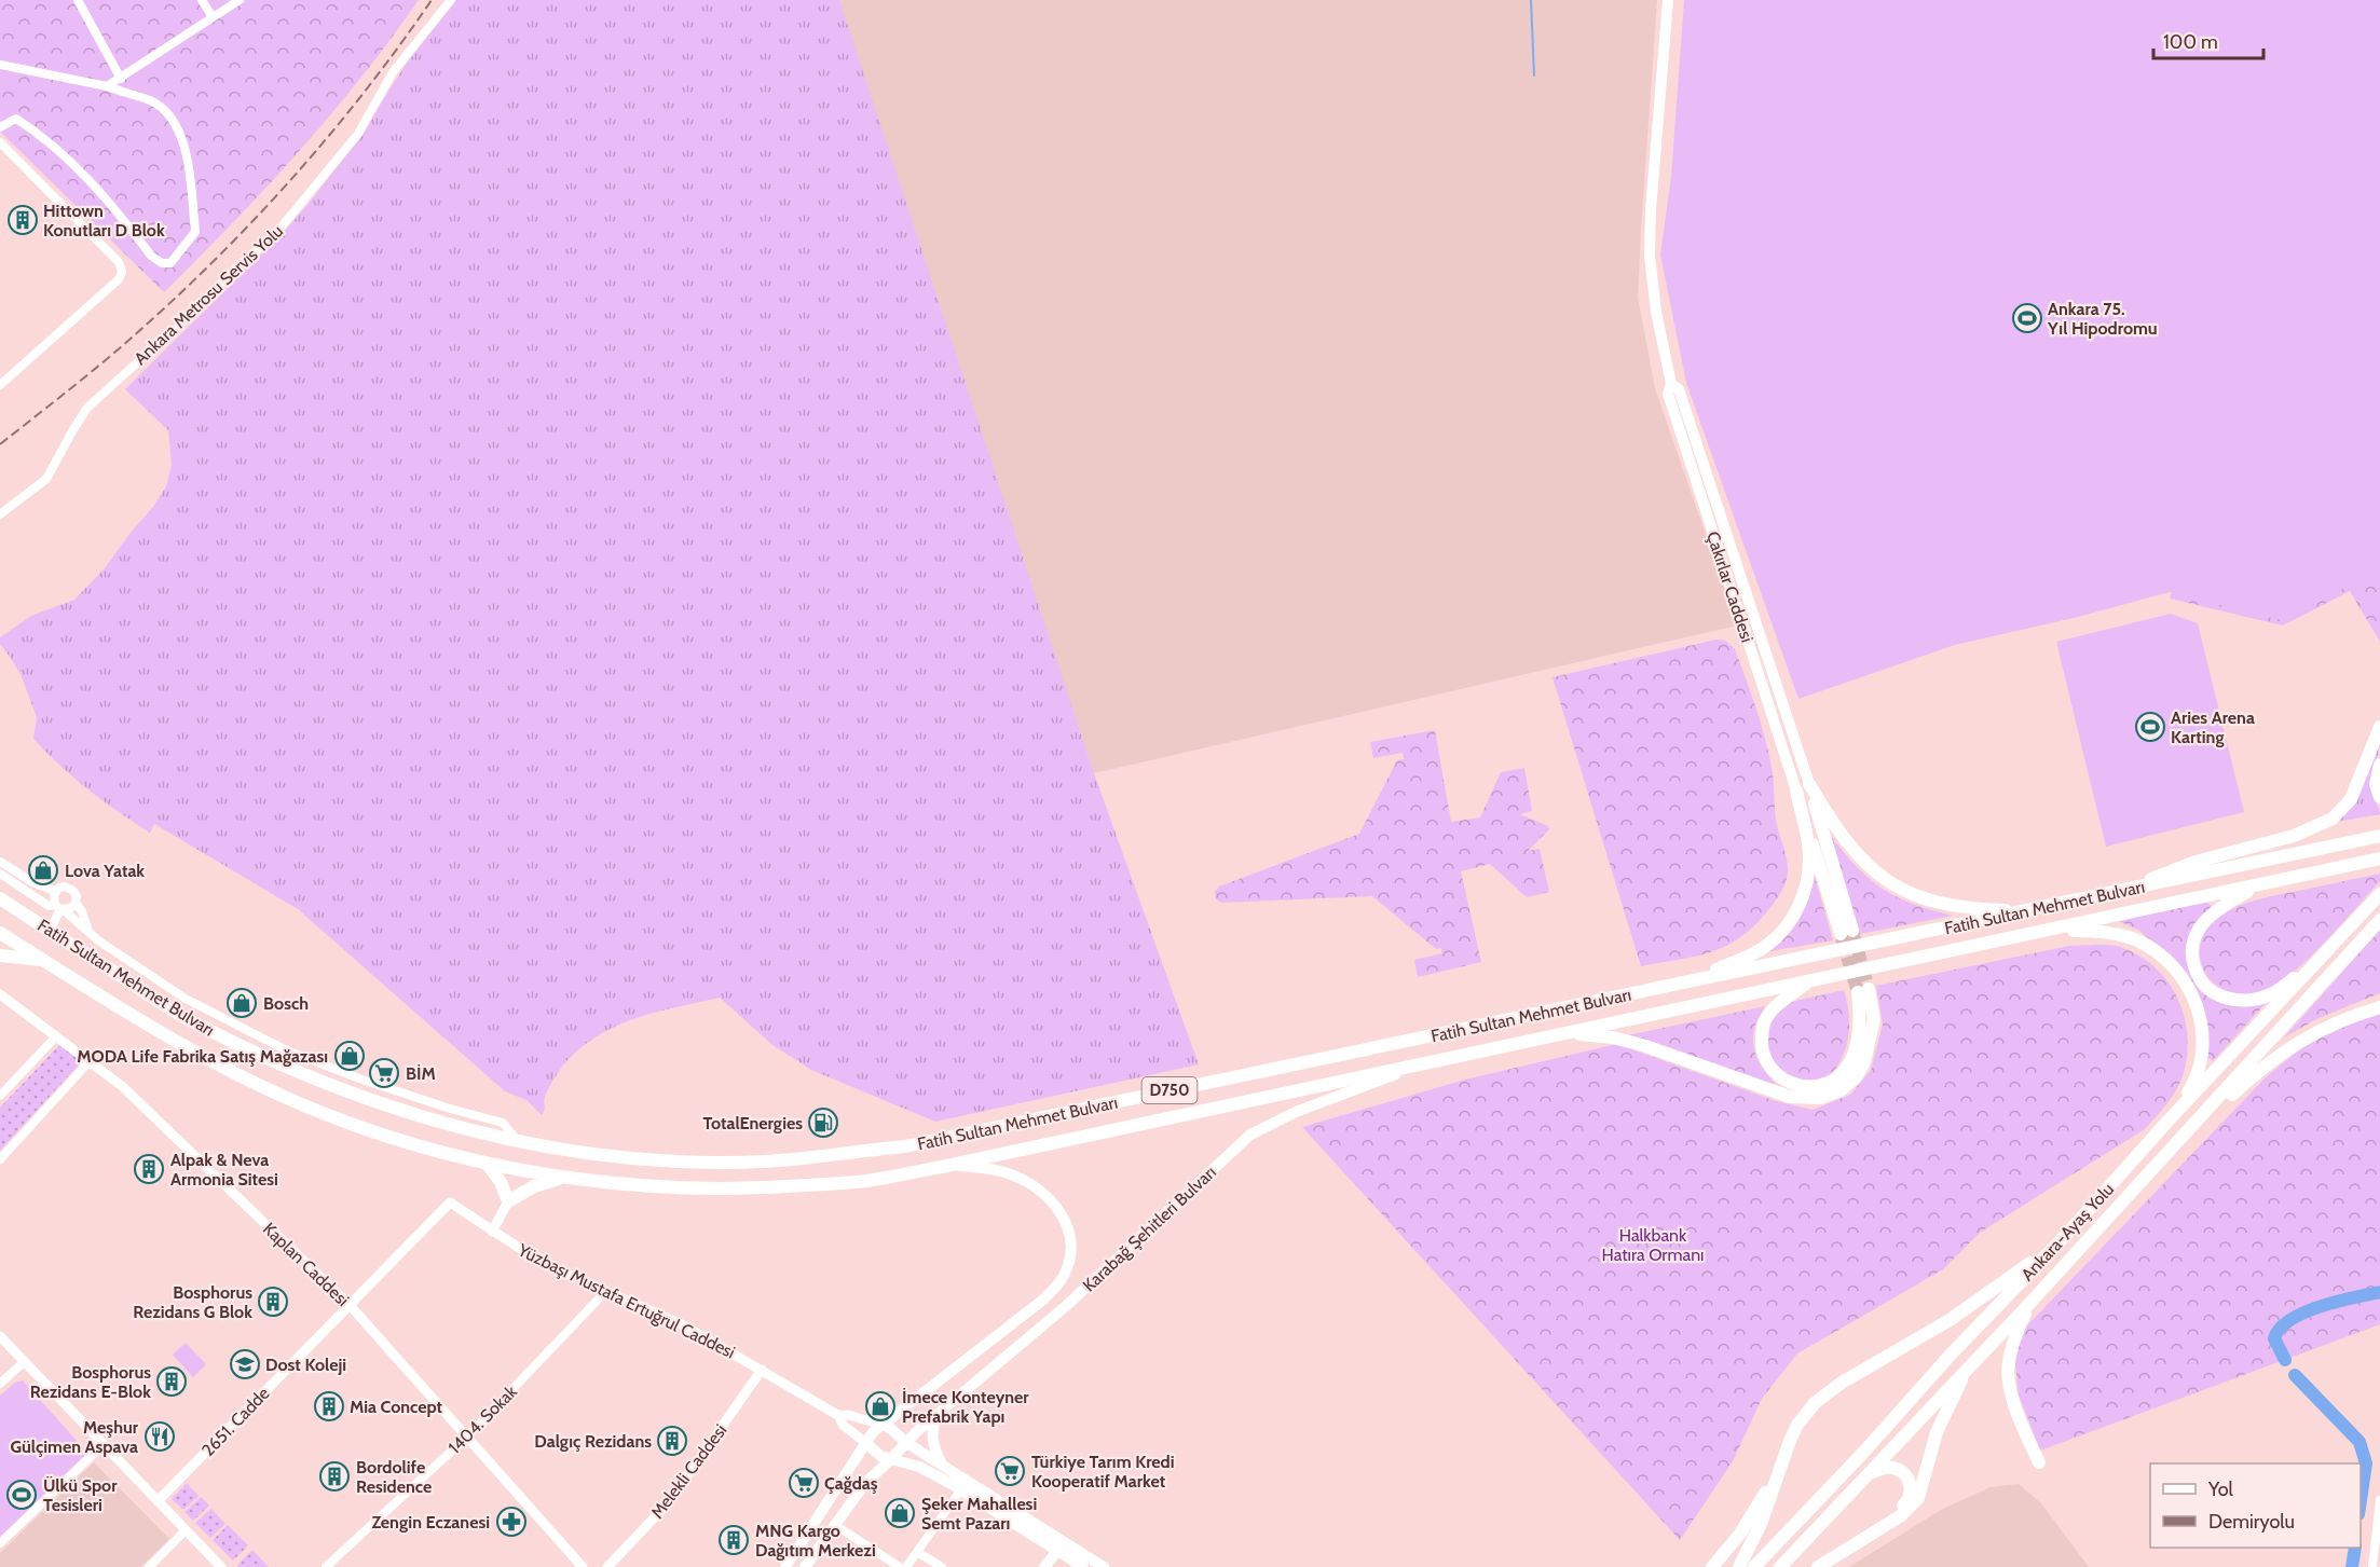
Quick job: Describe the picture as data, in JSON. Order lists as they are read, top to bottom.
{
  "streets": {
    "highway": ["Fatih Sultan Mehmet Bulvarı", "D750", "Ankara-Ayaş Yolu"],
    "main road": ["Çakırlar Caddesi", "Karabağ Şehitleri Bulvarı"],
    "street": [
      "Ankara Metrosu Servis Yolu",
      "Kaplan Caddesi",
      "Yüzbaşı Mustafa Ertuğrul Caddesi",
      "1404. Sokak",
      "2651. Cadde",
      "Melekli Caddesi"
    ]
  },
  "crossings": [
    ["Fatih Sultan Mehmet Bulvarı", "Karabağ Şehitleri Bulvarı"],
    ["Karabağ Şehitleri Bulvarı", "Yüzbaşı Mustafa Ertuğrul Caddesi"],
    ["Kaplan Caddesi", "1404. Sokak"],
    ["Kaplan Caddesi", "2651. Cadde"],
    ["Yüzbaşı Mustafa Ertuğrul Caddesi", "1404. Sokak"],
    ["Yüzbaşı Mustafa Ertuğrul Caddesi", "2651. Cadde"],
    ["Yüzbaşı Mustafa Ertuğrul Caddesi", "Melekli Caddesi"]
  ],
  "parks": ["Halkbank Hatıra Ormanı"],
  "places": {
    "building": [
      "Hittown Konutları D Blok",
      "Alpak & Neva Armonia Sitesi",
      "Bosphorus Rezidans G Blok",
      "Bosphorus Rezidans E-Blok",
      "Mia Concept",
      "Dalgıç Rezidans",
      "Bordolife Residence",
      "MNG Kargo Dağıtım Merkezi"
    ],
    "sports": ["Ankara 75. Yıl Hipodromu", "Aries Arena Karting", "Ülkü Spor Tesisleri"],
    "shop": [
      "Lova Yatak",
      "Bosch",
      "MODA Life Fabrika Satış Mağazası",
      "İmece Konteyner Prefabrik Yapı",
      "Şeker Mahallesi Semt Pazarı"
    ],
    "supermarket": ["BİM", "Türkiye Tarım Kredi Kooperatif Market", "Çağdaş"],
    "fuel station": ["TotalEnergies"],
    "school or university": ["Dost Koleji"],
    "restaurant": ["Meşhur Gülçimen Aspava"],
    "pharmacy": ["Zengin Eczanesi"]
  },
  "legend": ["Yol", "Demiryolu"],
  "scale_bar": "100 m"
}
